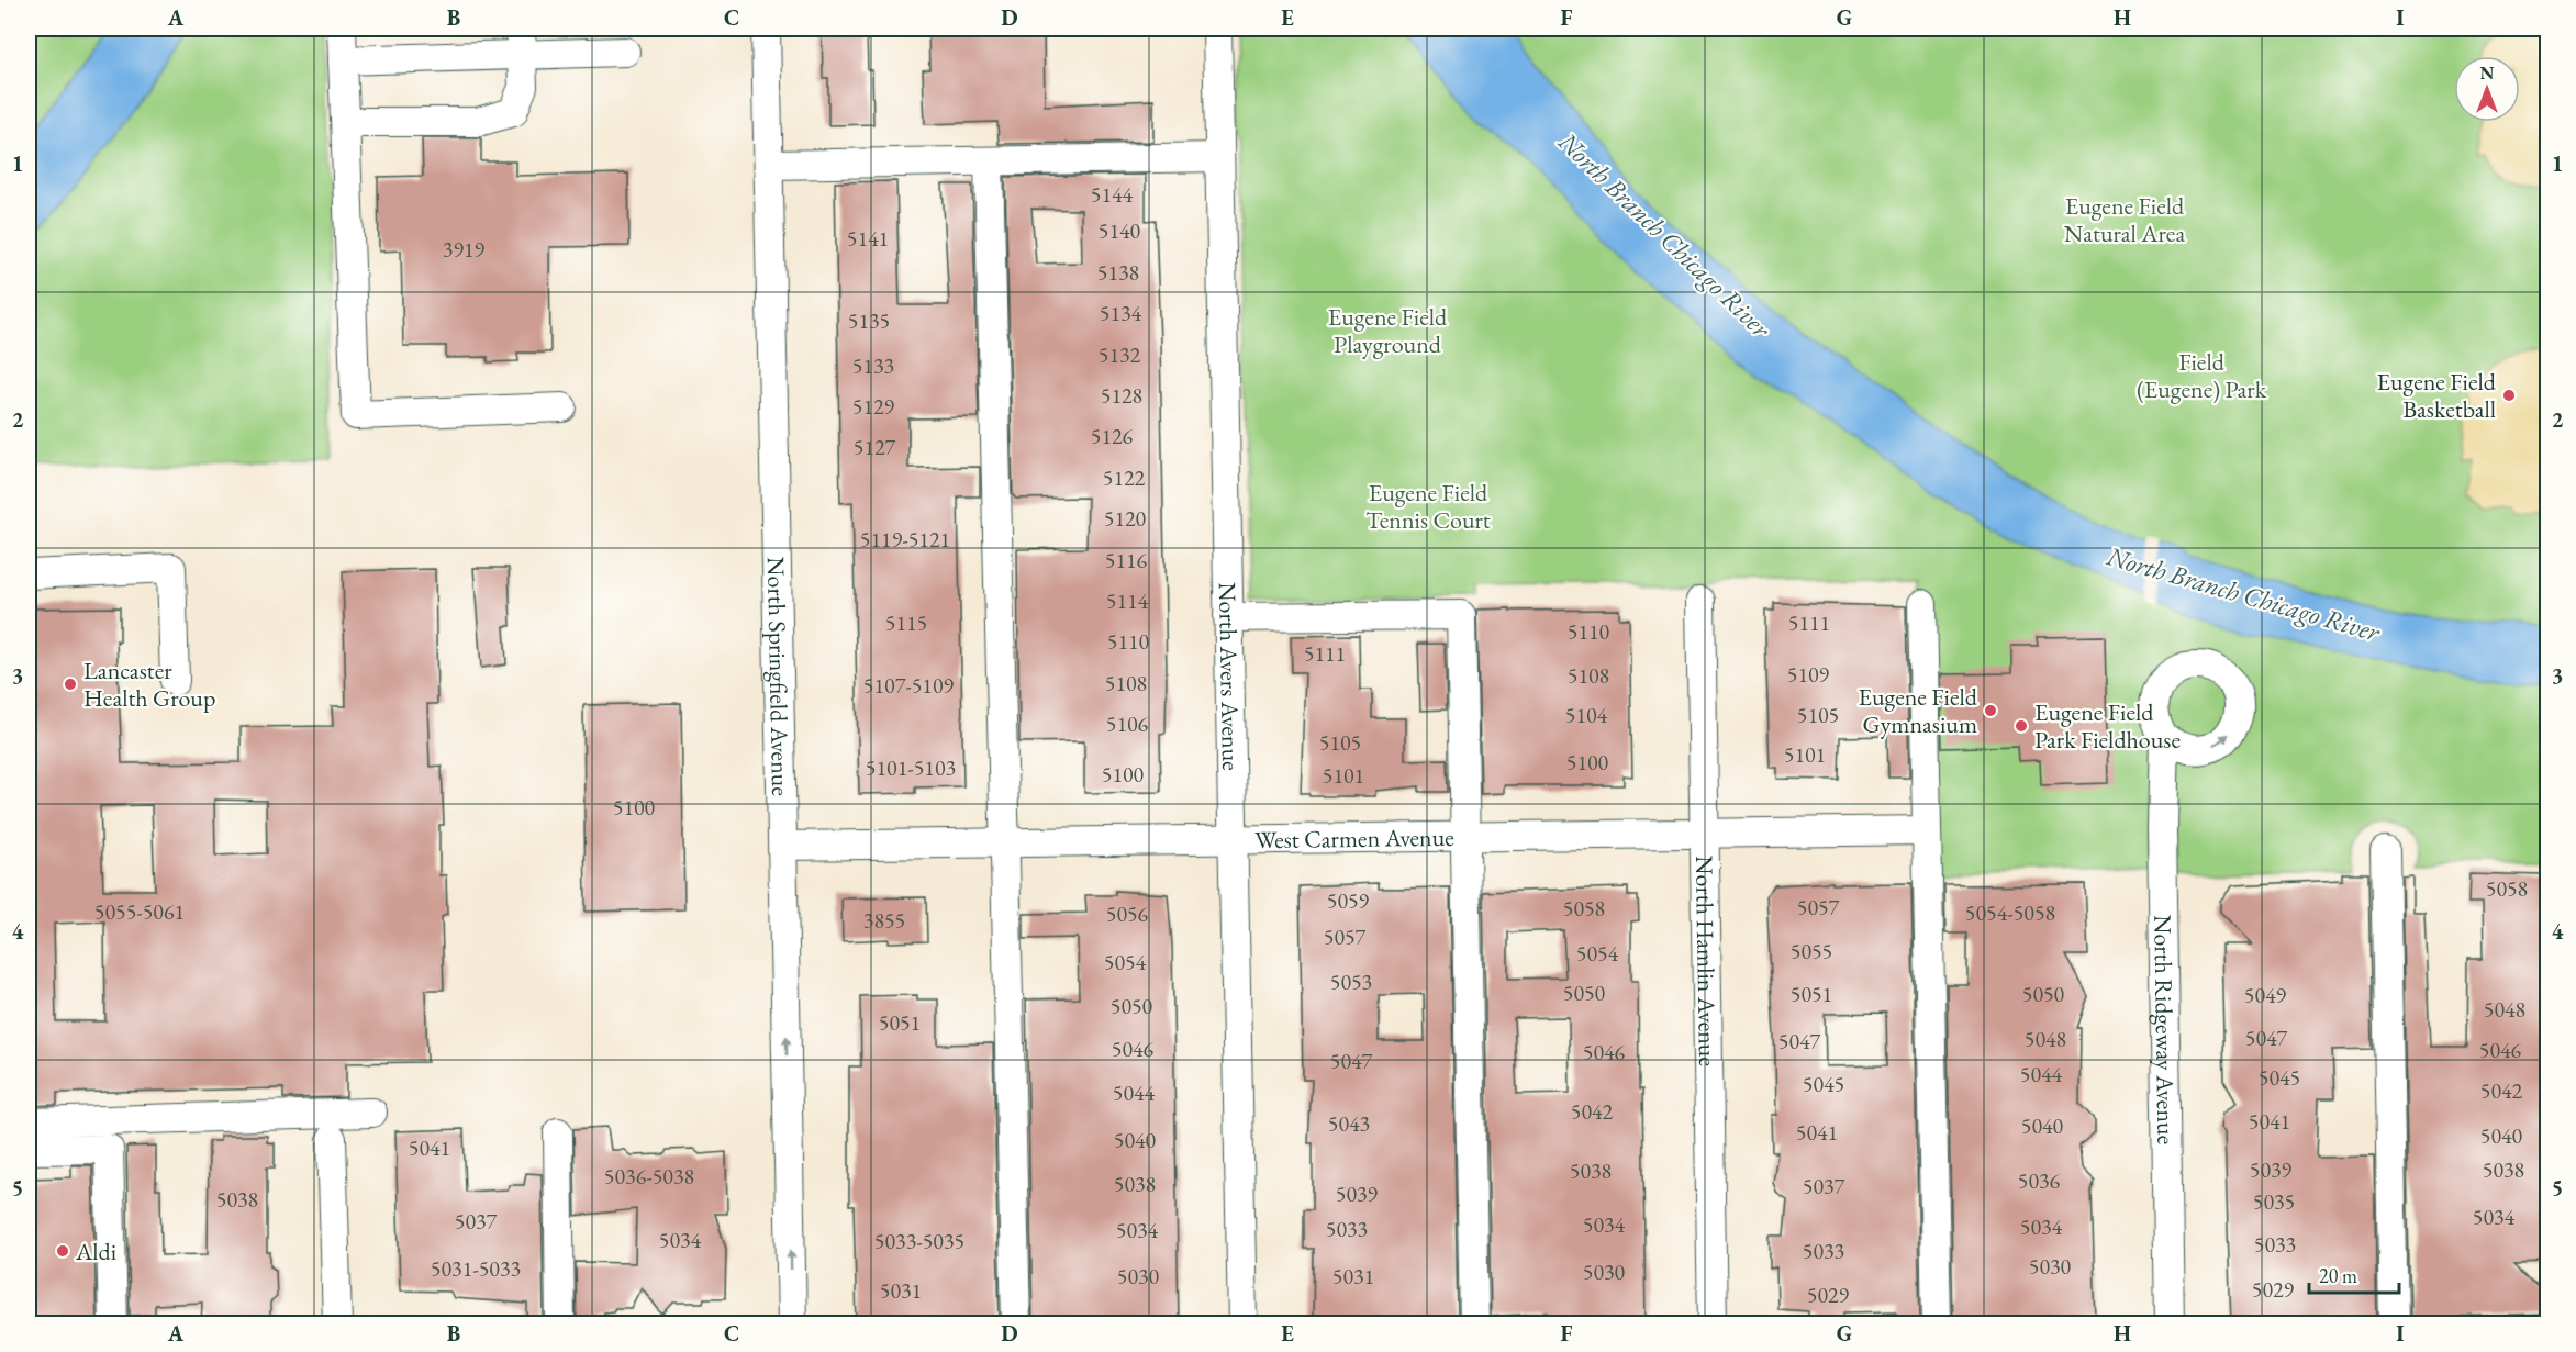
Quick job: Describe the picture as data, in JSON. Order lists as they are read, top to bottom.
{
  "streets": {
    "street": [
      "North Springfield Avenue",
      "North Avers Avenue",
      "West Carmen Avenue",
      "North Hamlin Avenue",
      "North Ridgeway Avenue"
    ]
  },
  "crossings": [
    ["North Springfield Avenue", "West Carmen Avenue"],
    ["North Avers Avenue", "West Carmen Avenue"],
    ["West Carmen Avenue", "North Hamlin Avenue"]
  ],
  "water": ["North Branch Chicago River"],
  "parks": [
    "Eugene Field Natural Area",
    "Eugene Field Playground",
    "Field (Eugene) Park",
    "Eugene Field Tennis Court"
  ],
  "places": [
    "Eugene Field Basketball",
    "Lancaster Health Group",
    "Eugene Field Gymnasium",
    "Eugene Field Park Fieldhouse",
    "Aldi"
  ],
  "house_numbers": [
    "5144",
    "5140",
    "5141",
    "3919",
    "5138",
    "5134",
    "5135",
    "5132",
    "5133",
    "5128",
    "5129",
    "5126",
    "5127",
    "5122",
    "5120",
    "5119-5121",
    "5116",
    "5114",
    "5115",
    "5111",
    "5110",
    "5110",
    "5111",
    "5109",
    "5108",
    "5108",
    "5107-5109",
    "5104",
    "5105",
    "5106",
    "5105",
    "5101",
    "5100",
    "5101-5103",
    "5100",
    "5101",
    "5100",
    "5058",
    "5059",
    "5057",
    "5058",
    "5055-5061",
    "5054-5058",
    "5056",
    "3855",
    "5057",
    "5055",
    "5054",
    "5054",
    "5053",
    "5050",
    "5051",
    "5050",
    "5049",
    "5050",
    "5048",
    "5051",
    "5047",
    "5048",
    "5047",
    "5046",
    "5046",
    "5046",
    "5047",
    "5044",
    "5045",
    "5045",
    "5042",
    "5044",
    "5042",
    "5041",
    "5043",
    "5040",
    "5041",
    "5040",
    "5040",
    "5041",
    "5039",
    "5038",
    "5038",
    "5036-5038",
    "5036",
    "5038",
    "5037",
    "5039",
    "5038",
    "5035",
    "5034",
    "5037",
    "5034",
    "5034",
    "5033",
    "5034",
    "5034",
    "5033-5035",
    "5033",
    "5033",
    "5030",
    "5031-5033",
    "5030",
    "5030",
    "5031",
    "5029",
    "5031",
    "5029"
  ],
  "scale_bar": "20 m",
  "north": "top",
  "grid": {
    "columns": [
      "A",
      "B",
      "C",
      "D",
      "E",
      "F",
      "G",
      "H",
      "I"
    ],
    "rows": [
      "1",
      "2",
      "3",
      "4",
      "5"
    ]
  }
}
